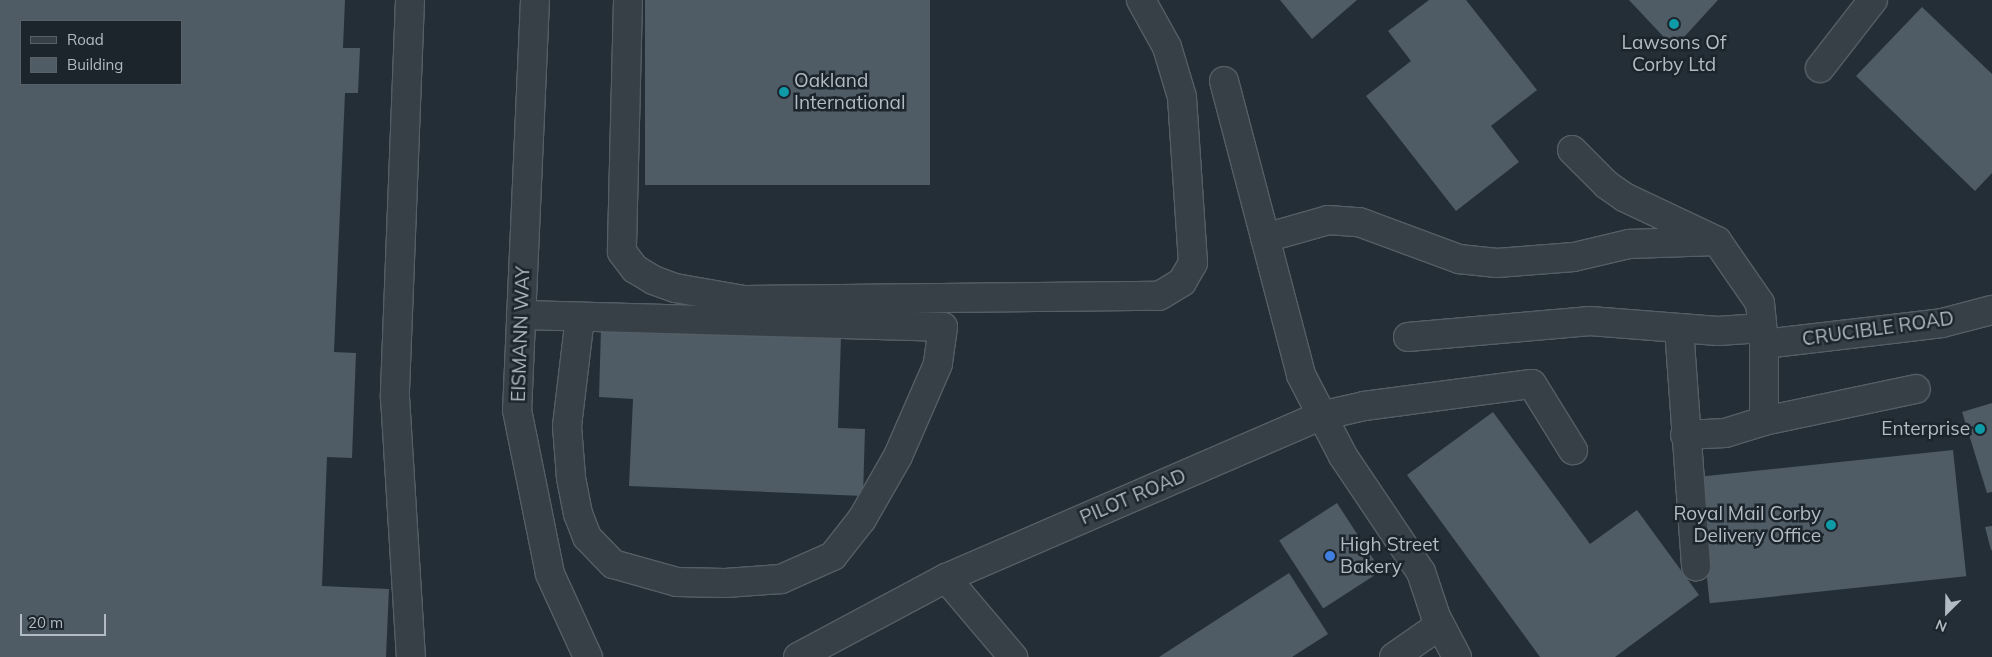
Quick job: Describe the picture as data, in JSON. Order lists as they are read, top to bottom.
{
  "streets": {
    "street": ["CRUCIBLE ROAD", "EISMANN WAY", "PILOT ROAD"]
  },
  "places": [
    "Lawsons Of Corby Ltd",
    "Oakland International",
    "Enterprise",
    "Royal Mail Corby Delivery Office",
    "High Street Bakery"
  ],
  "legend": ["Road", "Building"],
  "scale_bar": "20 m",
  "north": "bottom left"
}
